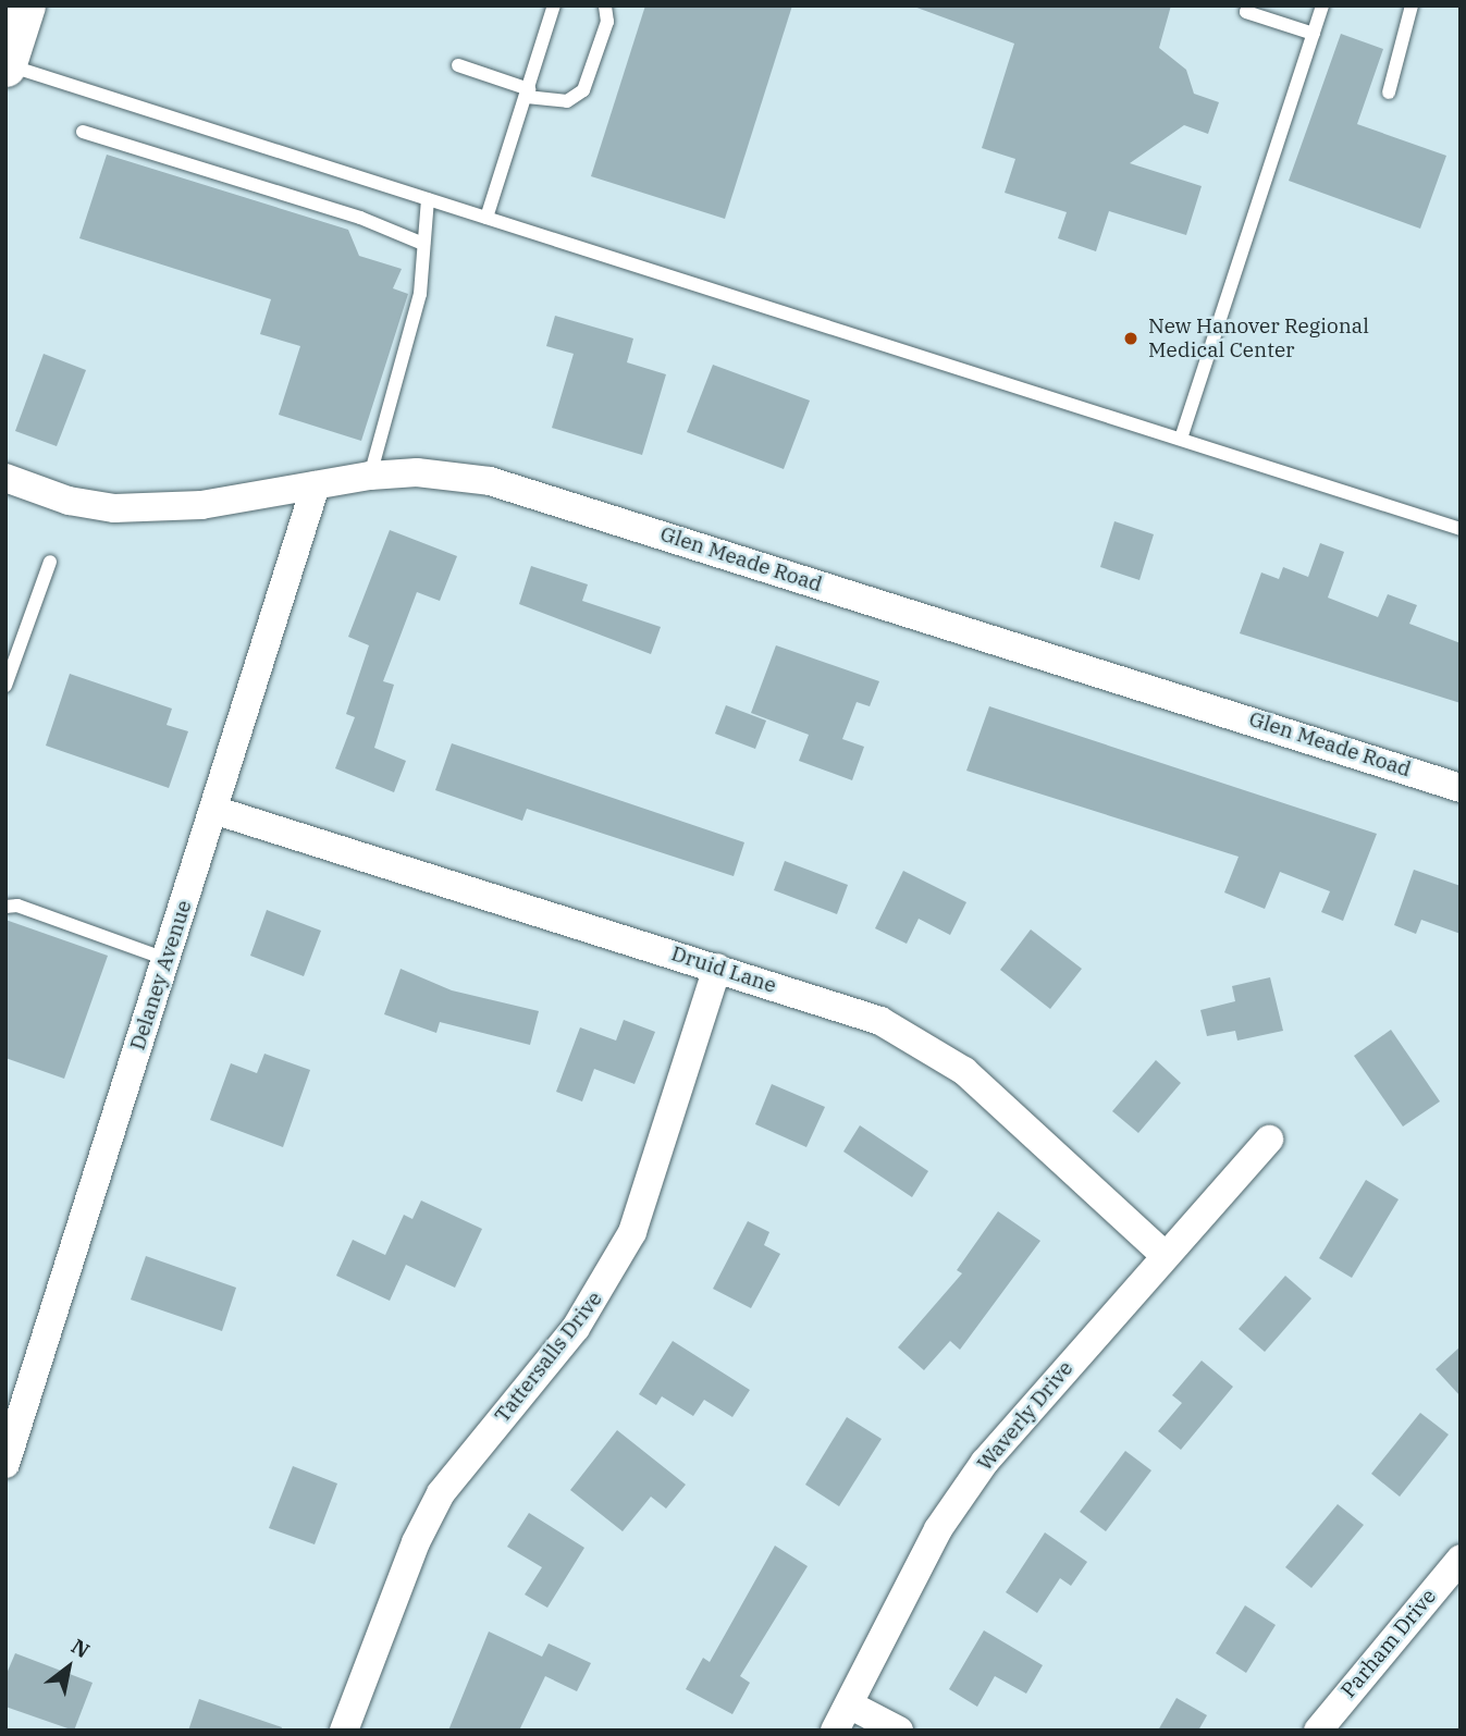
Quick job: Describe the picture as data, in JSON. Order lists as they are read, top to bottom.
{
  "streets": {
    "street": [
      "Glen Meade Road",
      "Druid Lane",
      "Delaney Avenue",
      "Tattersalls Drive",
      "Waverly Drive",
      "Parham Drive"
    ]
  },
  "crossings": [
    ["Glen Meade Road", "Delaney Avenue"],
    ["Druid Lane", "Delaney Avenue"],
    ["Druid Lane", "Tattersalls Drive"],
    ["Druid Lane", "Waverly Drive"]
  ],
  "places": ["New Hanover Regional Medical Center"],
  "north": "top right"
}
